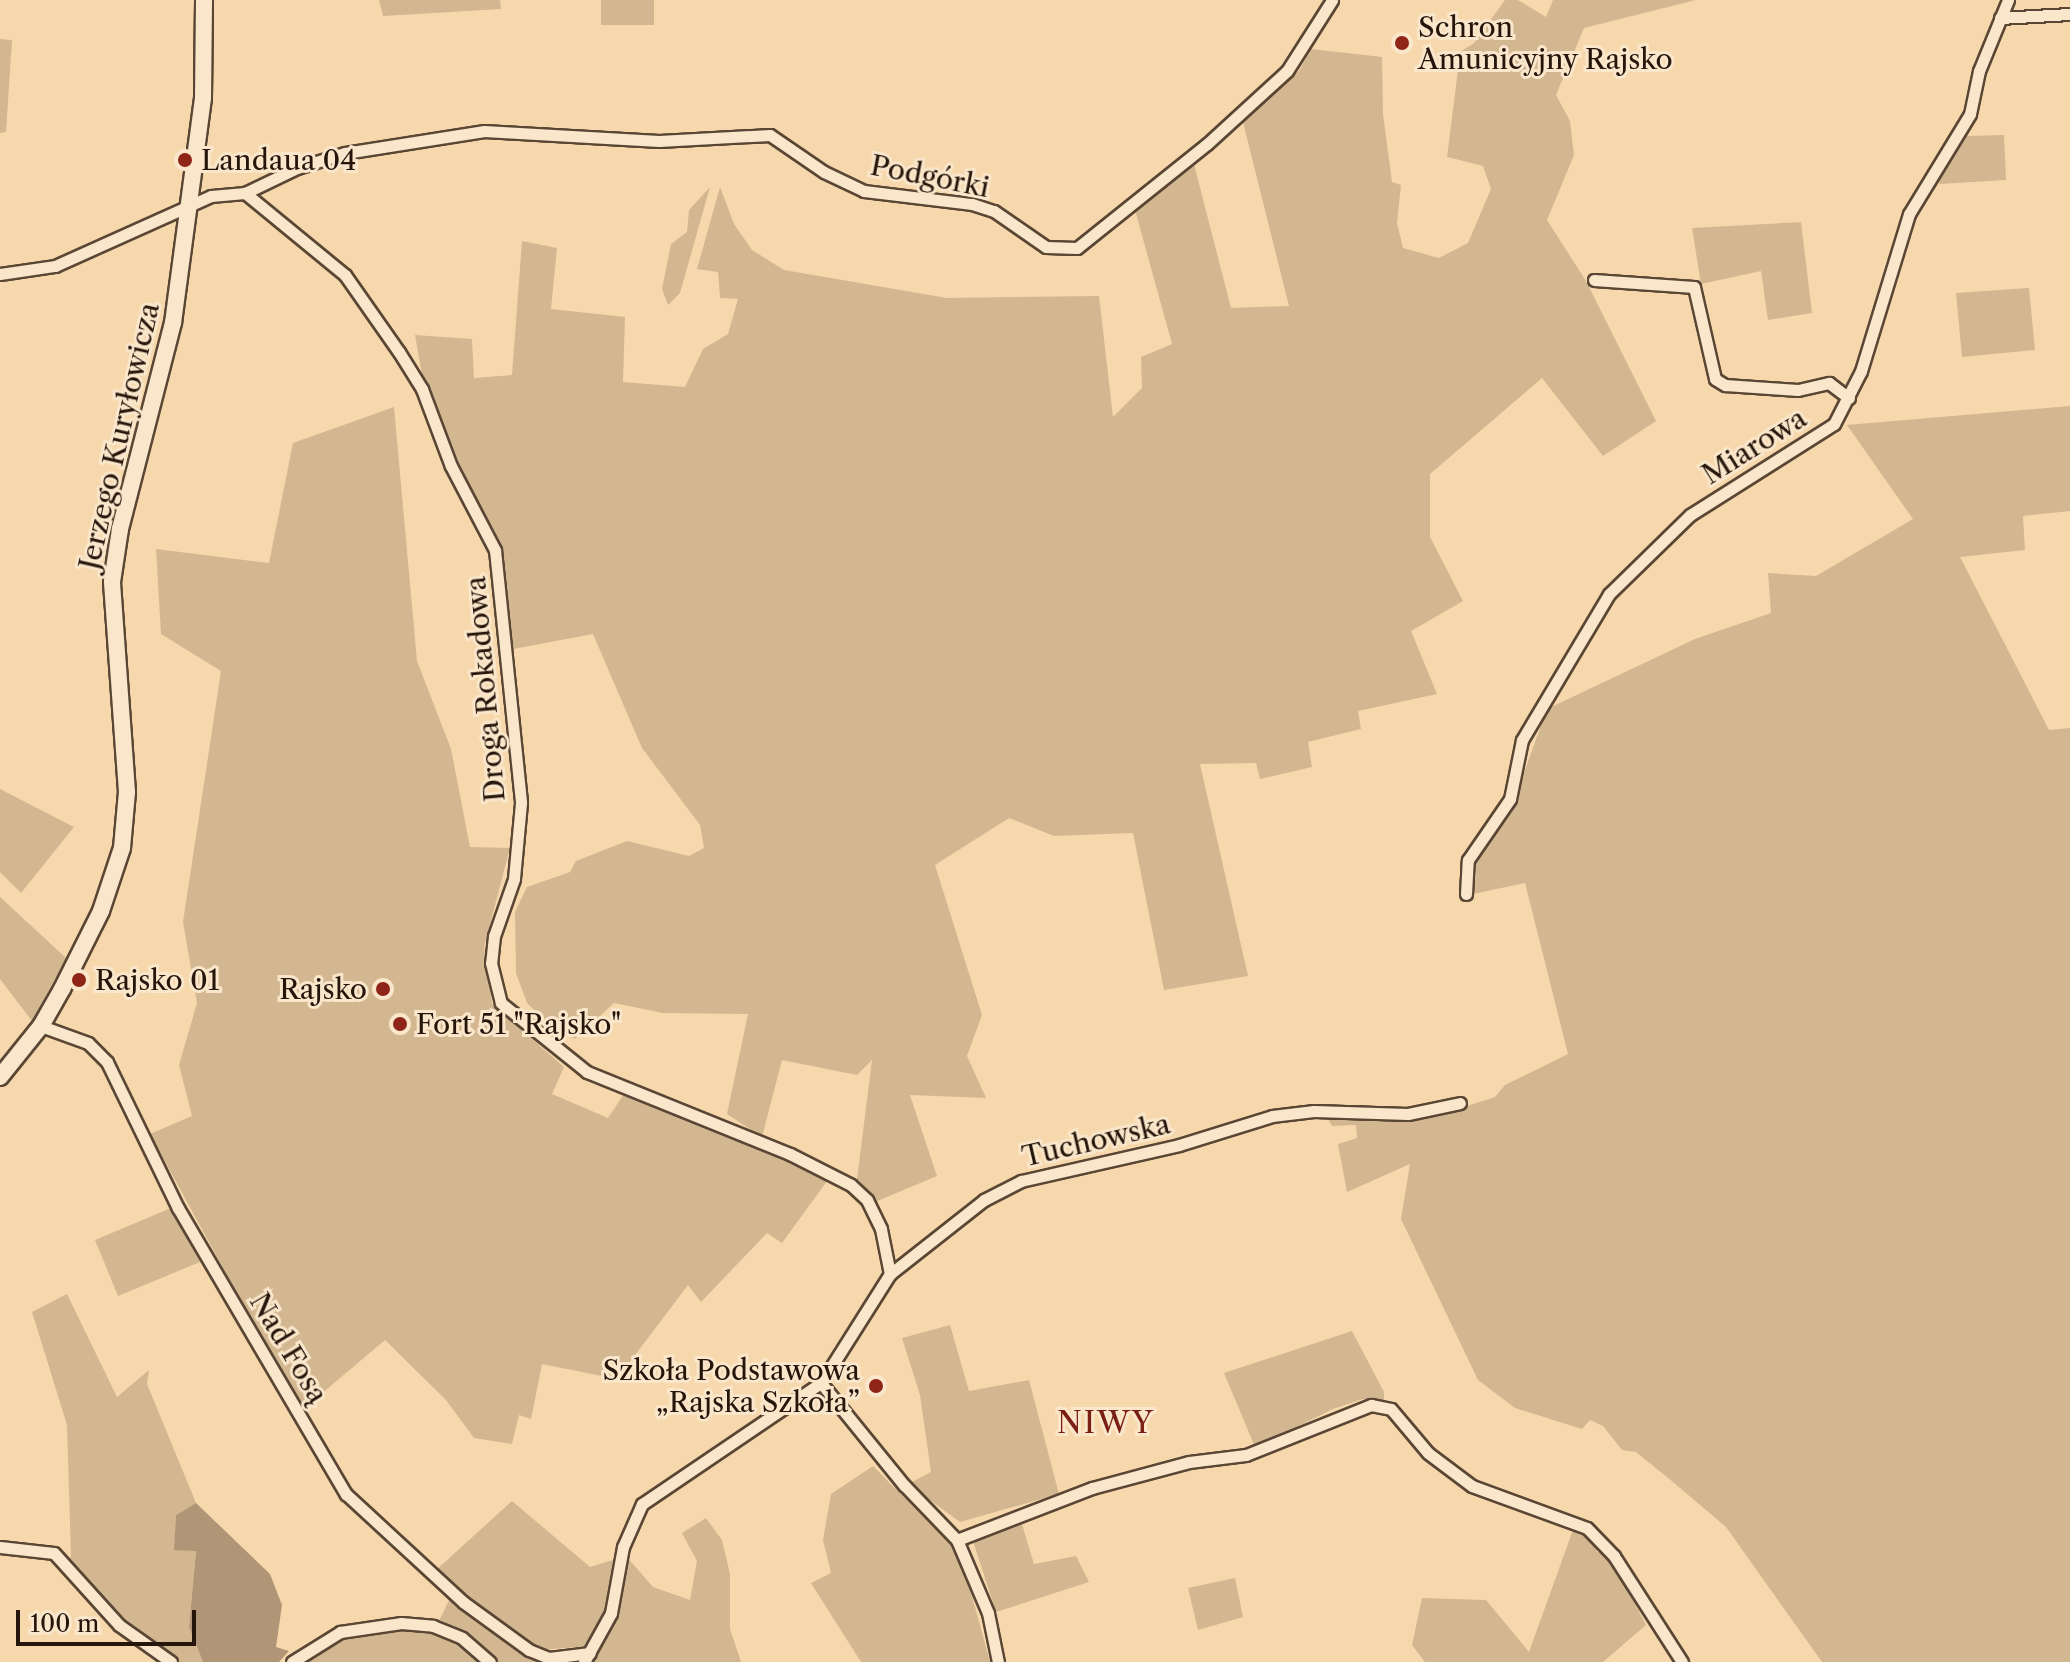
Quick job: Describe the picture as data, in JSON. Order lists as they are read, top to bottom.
{
  "streets": {
    "street": [
      "Podgórki",
      "Jerzego Kuryłowicza",
      "Miarowa",
      "Droga Rokadowa",
      "Tuchowska",
      "Nad Fosą"
    ]
  },
  "crossings": [
    ["Podgórki", "Jerzego Kuryłowicza"],
    ["Podgórki", "Droga Rokadowa"],
    ["Jerzego Kuryłowicza", "Nad Fosą"],
    ["Droga Rokadowa", "Tuchowska"],
    ["Tuchowska", "Nad Fosą"]
  ],
  "districts": ["NIWY"],
  "places": [
    "Schron Amunicyjny Rajsko",
    "Landaua 04",
    "Rajsko 01",
    "Rajsko",
    "Fort 51 \"Rajsko\"",
    "Szkoła Podstawowa „Rajska Szkoła”"
  ],
  "scale_bar": "100 m"
}
